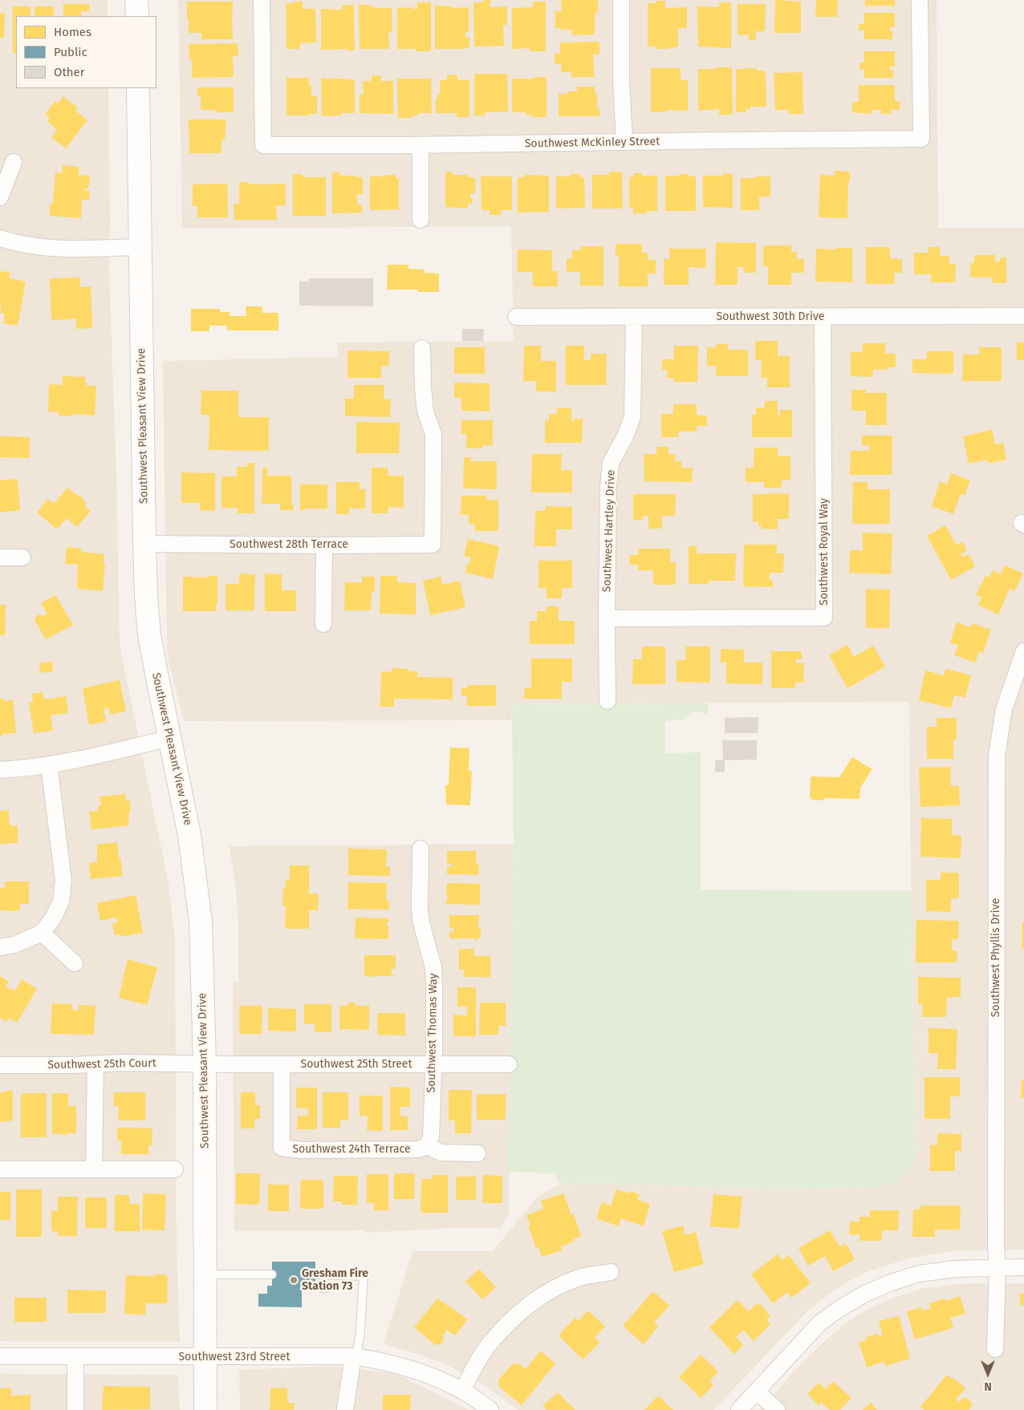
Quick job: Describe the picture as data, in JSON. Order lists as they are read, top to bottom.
{
  "streets": {
    "main road": ["Southwest Pleasant View Drive"],
    "street": [
      "Southwest McKinley Street",
      "Southwest 30th Drive",
      "Southwest Hartley Drive",
      "Southwest 28th Terrace",
      "Southwest Royal Way",
      "Southwest Phyllis Drive",
      "Southwest Thomas Way",
      "Southwest 25th Court",
      "Southwest 25th Street",
      "Southwest 24th Terrace",
      "Southwest 23rd Street"
    ]
  },
  "crossings": [
    ["Southwest 30th Drive", "Southwest Hartley Drive"],
    ["Southwest 30th Drive", "Southwest Royal Way"],
    ["Southwest Pleasant View Drive", "Southwest 28th Terrace"],
    ["Southwest Pleasant View Drive", "Southwest 25th Court"],
    ["Southwest Pleasant View Drive", "Southwest 25th Street"],
    ["Southwest Pleasant View Drive", "Southwest 23rd Street"],
    ["Southwest Hartley Drive", "Southwest Royal Way"],
    ["Southwest Thomas Way", "Southwest 25th Street"],
    ["Southwest Thomas Way", "Southwest 24th Terrace"],
    ["Southwest 25th Court", "Southwest 25th Street"],
    ["Southwest 25th Street", "Southwest 24th Terrace"]
  ],
  "places": ["Gresham Fire Station 73"],
  "legend": ["Homes", "Public", "Other"],
  "north": "bottom"
}
